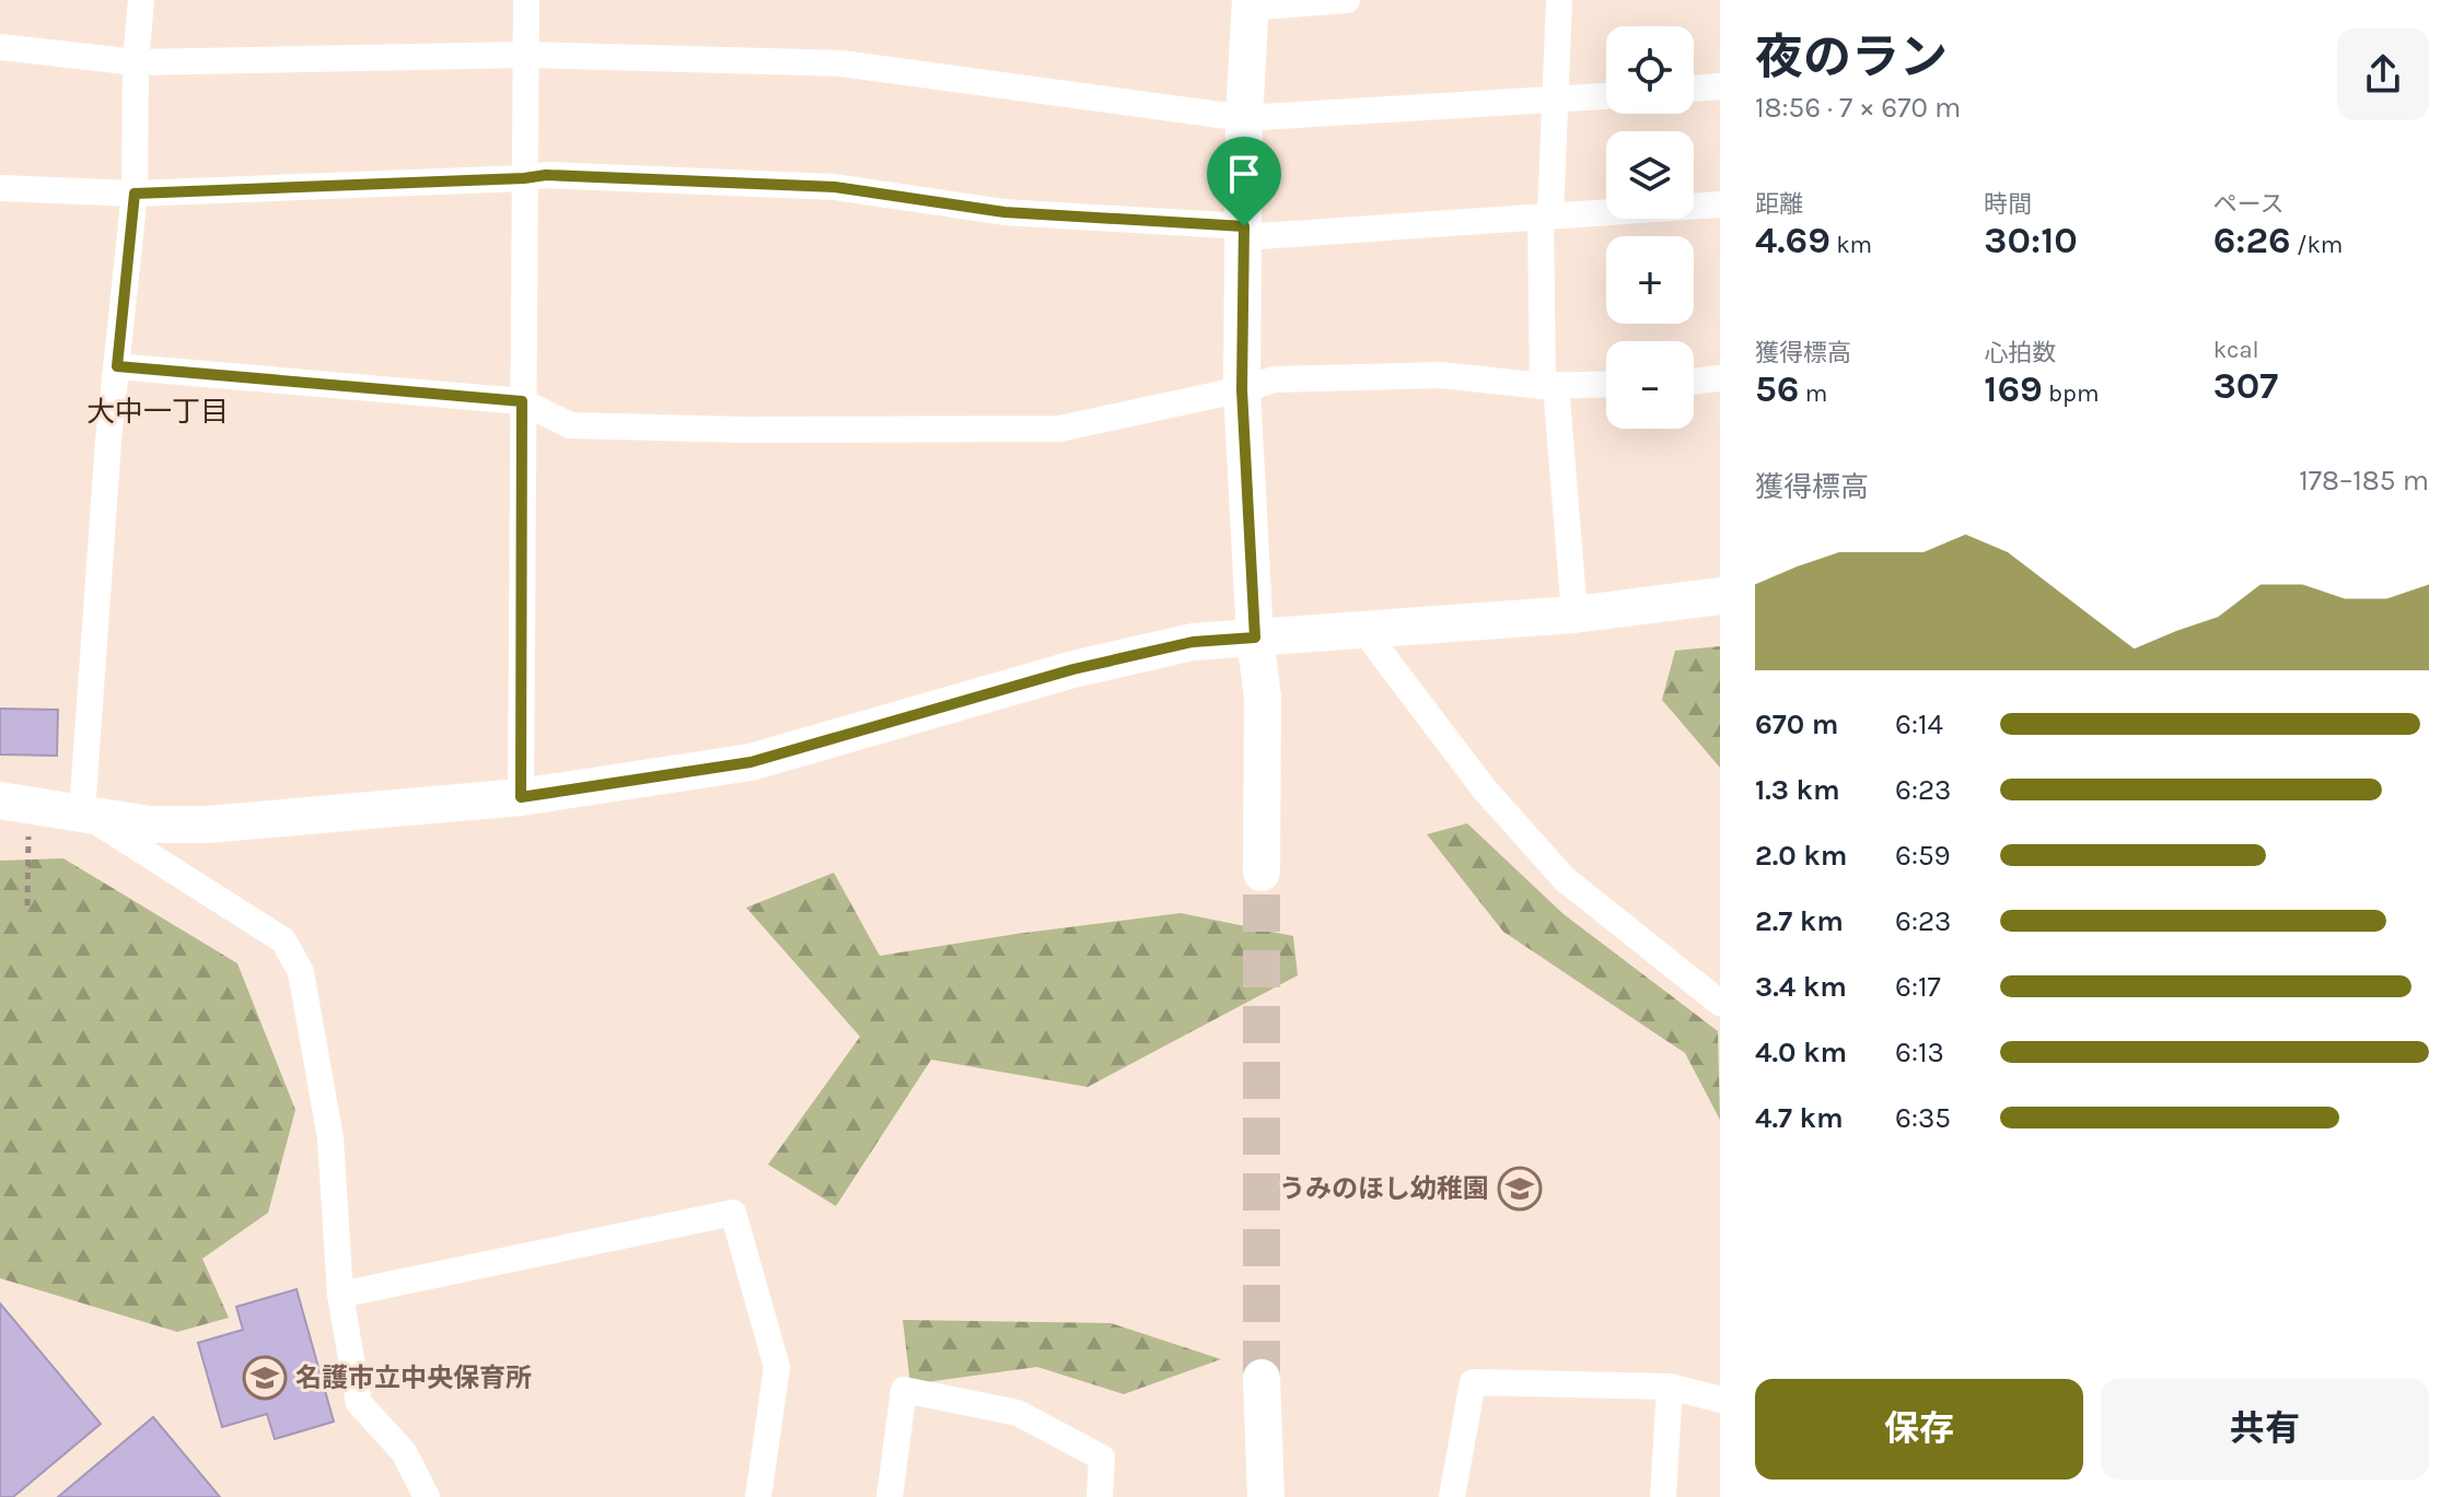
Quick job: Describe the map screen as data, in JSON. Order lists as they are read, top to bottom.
{
  "districts": ["大中一丁目"],
  "places": {
    "school or university": ["うみのほし幼稚園", "名護市立中央保育所"]
  },
  "page": {
    "heading": ["夜のラン", "18:56 · 7 × 670 m"],
    "map_buttons": ["+", "−"],
    "stats": [
      ["距離", "4.69 km"],
      ["時間", "30:10"],
      ["ペース", "6:26 /km"],
      ["獲得標高", "56 m"],
      ["心拍数", "169 bpm"],
      ["kcal", "307"]
    ],
    "chart": ["獲得標高", "178–185 m"],
    "list": [
      {
        "name": "670 m",
        "note": "6:14"
      },
      {
        "name": "1.3 km",
        "note": "6:23"
      },
      {
        "name": "2.0 km",
        "note": "6:59"
      },
      {
        "name": "2.7 km",
        "note": "6:23"
      },
      {
        "name": "3.4 km",
        "note": "6:17"
      },
      {
        "name": "4.0 km",
        "note": "6:13"
      },
      {
        "name": "4.7 km",
        "note": "6:35"
      }
    ],
    "buttons": ["保存", "共有"]
  }
}
